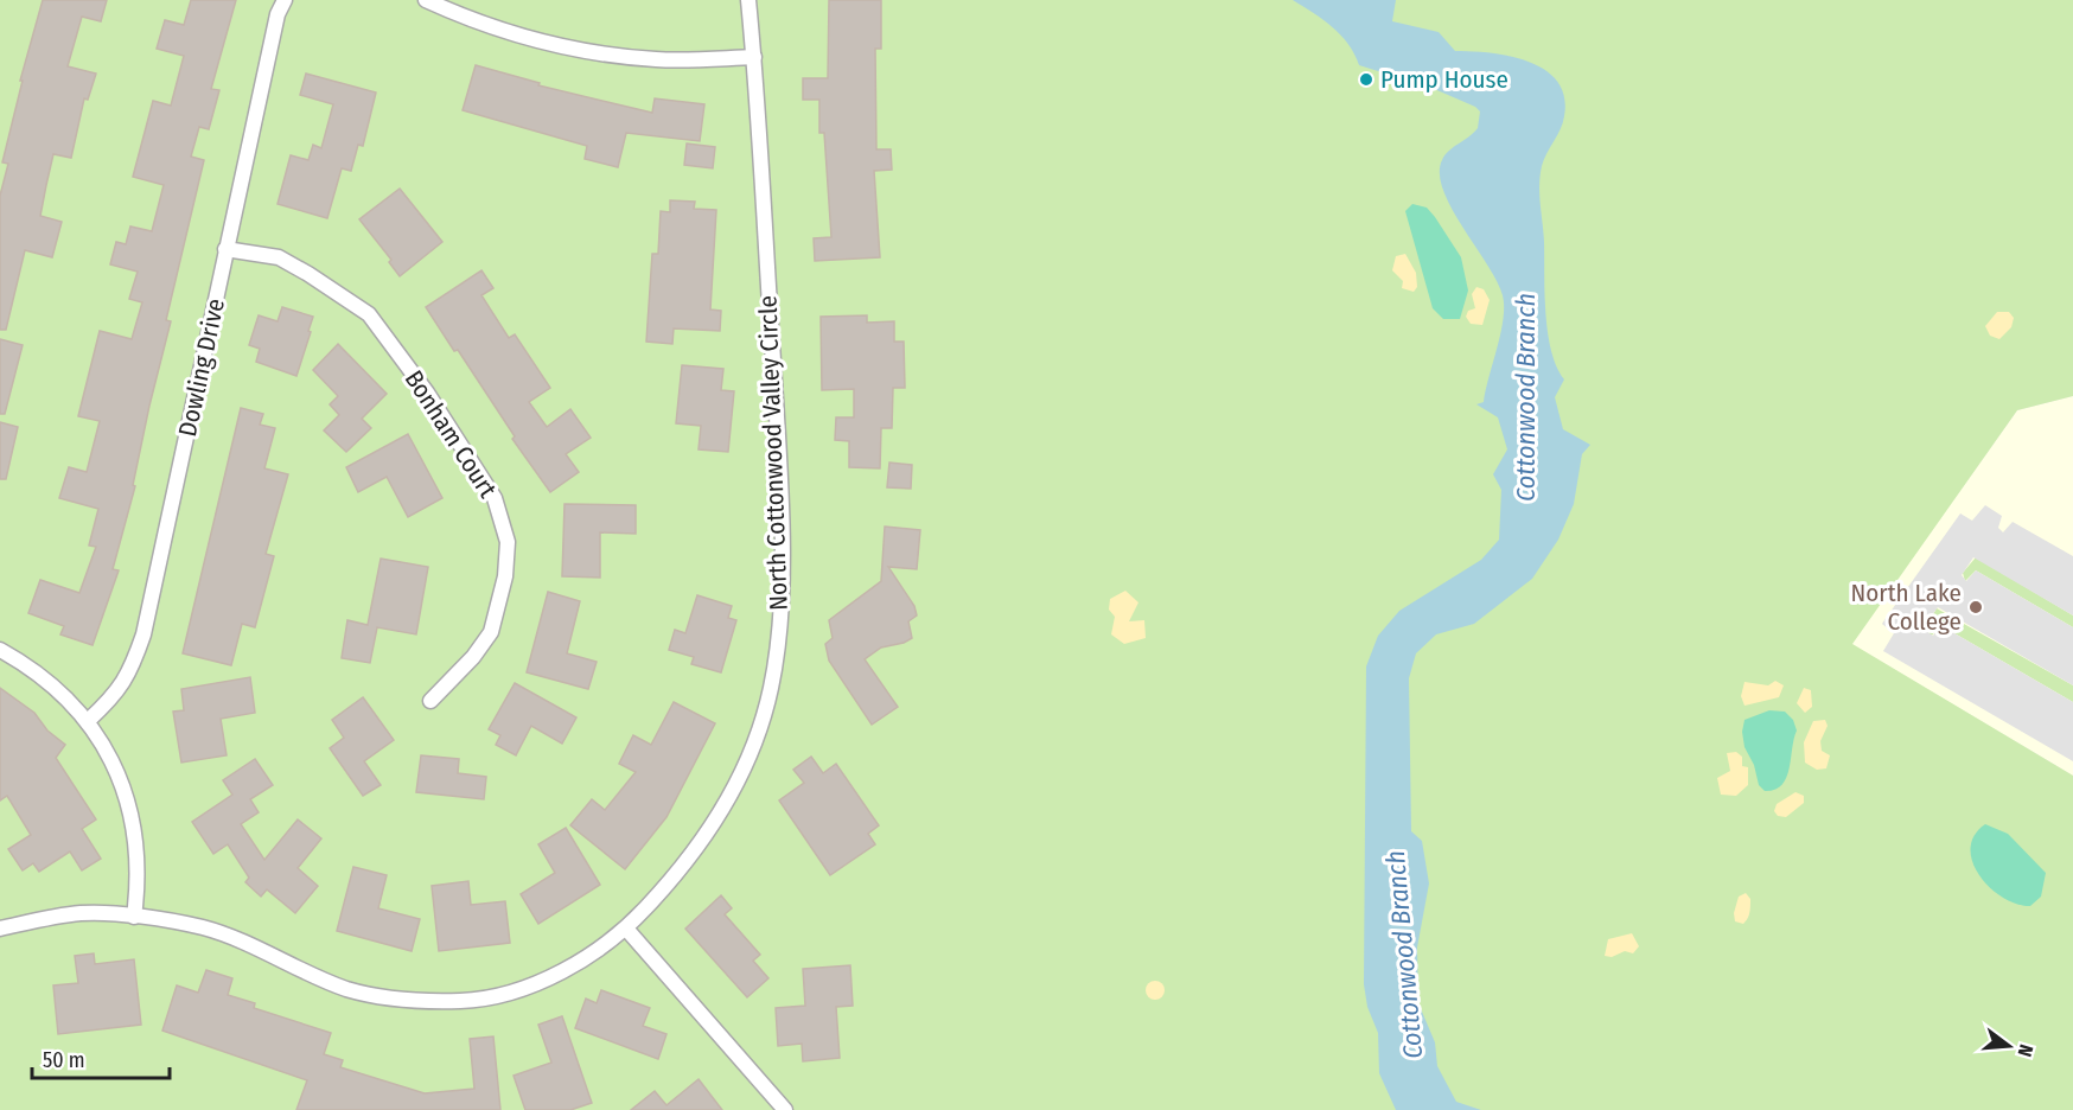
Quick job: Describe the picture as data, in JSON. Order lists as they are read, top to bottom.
{
  "streets": {
    "street": ["Dowling Drive", "Bonham Court", "North Cottonwood Valley Circle"]
  },
  "crossings": [
    ["Dowling Drive", "Bonham Court"]
  ],
  "water": ["Cottonwood Branch"],
  "places": ["Pump House", "North Lake College"],
  "scale_bar": "50 m",
  "north": "right"
}
